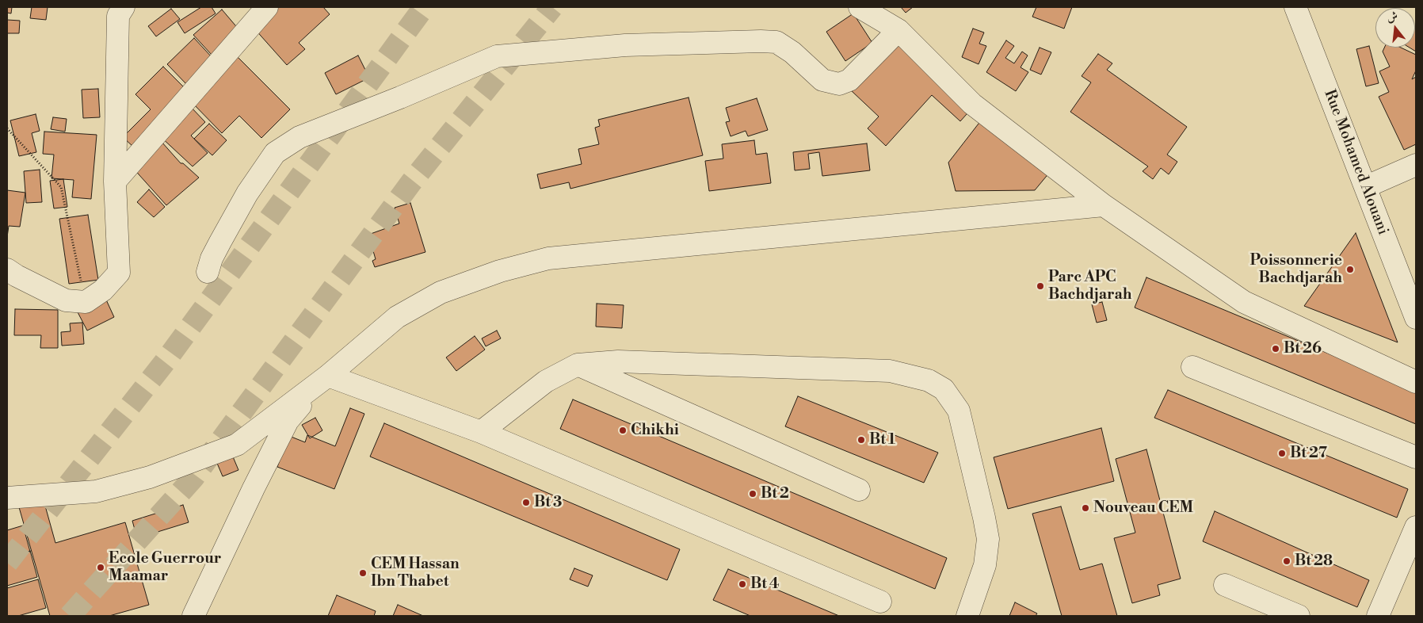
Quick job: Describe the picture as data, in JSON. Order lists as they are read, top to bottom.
{
  "streets": {
    "street": ["Rue Mohamed Alouani"]
  },
  "places": [
    "Poissonnerie Bachdjarah",
    "Parc APC Bachdjarah",
    "Bt 26",
    "Chikhi",
    "Bt 1",
    "Bt 27",
    "Bt 2",
    "Bt 3",
    "Nouveau CEM",
    "Bt 28",
    "Ecole Guerrour Maamar",
    "CEM Hassan Ibn Thabet",
    "Bt 4"
  ],
  "north": "top"
}
